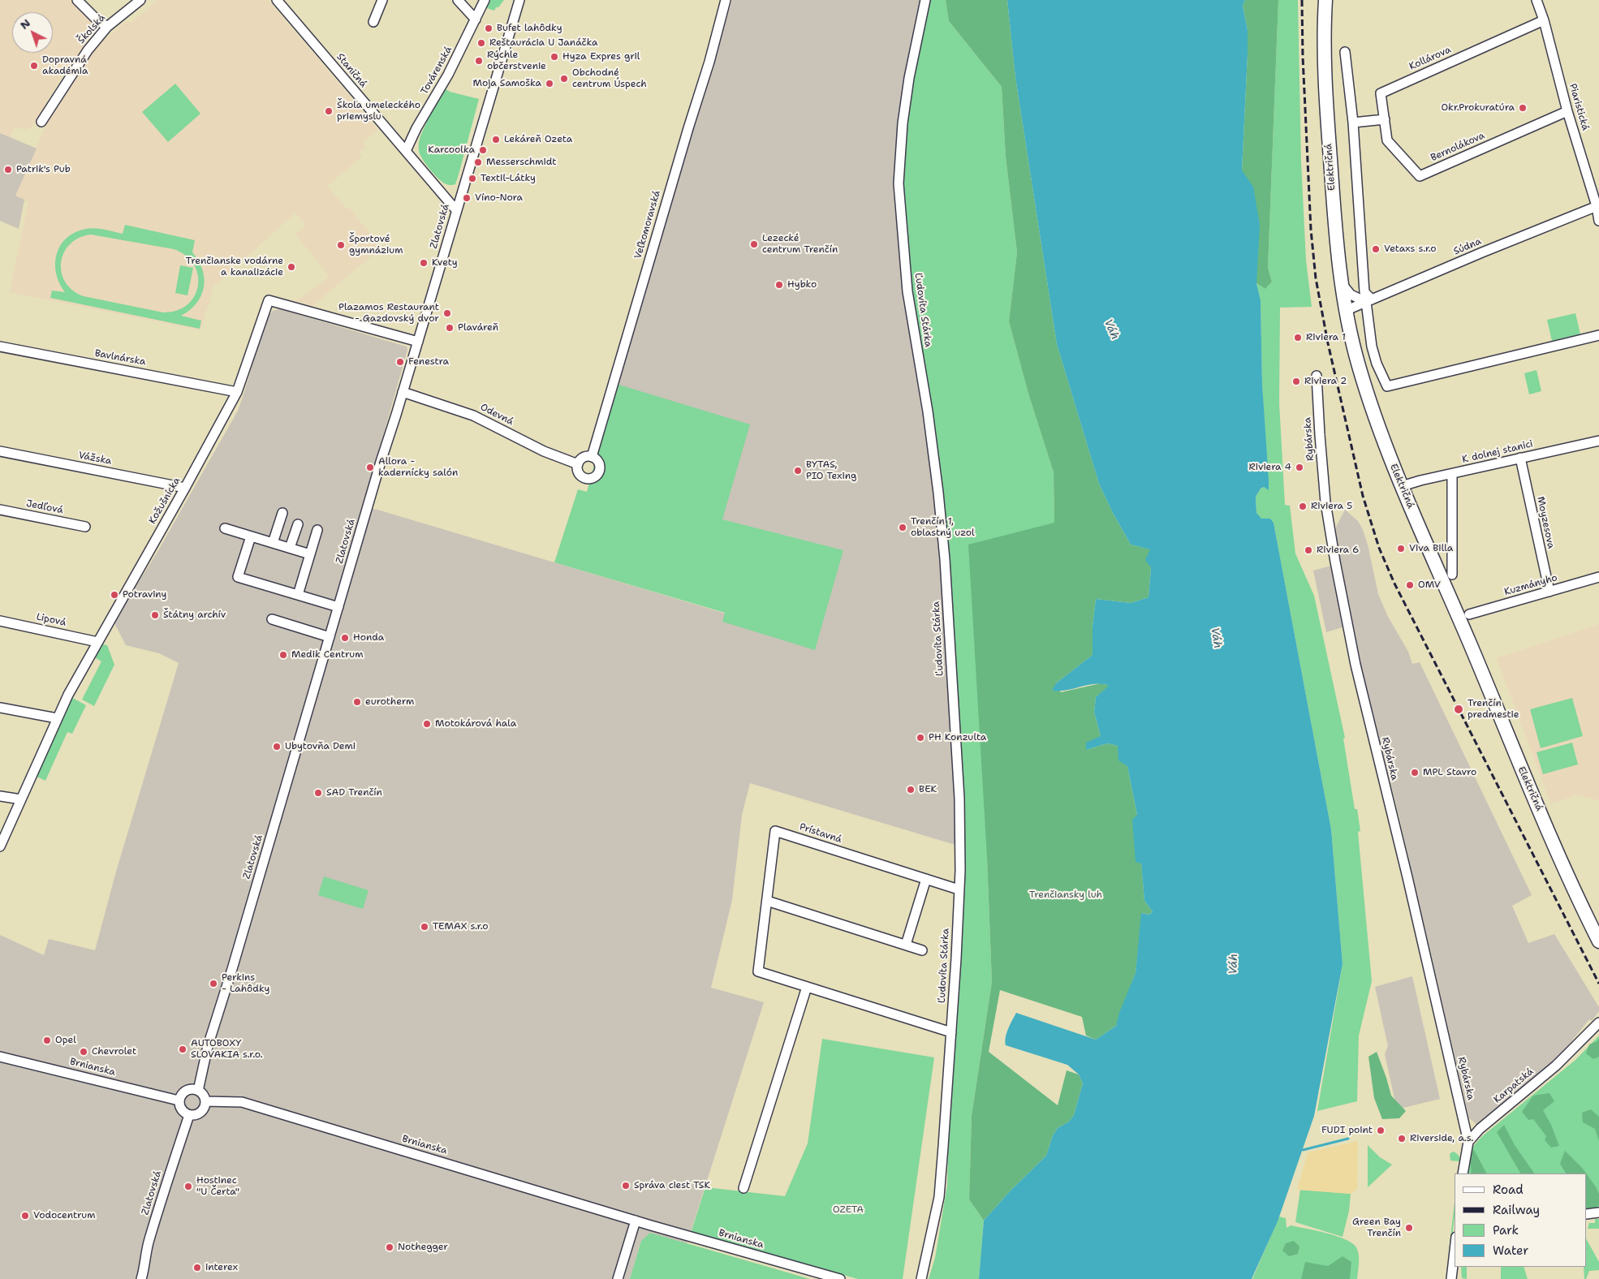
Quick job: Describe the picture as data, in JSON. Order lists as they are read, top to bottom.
{
  "streets": {
    "main road": ["Električná"],
    "street": [
      "Školská",
      "Kollárova",
      "Staničná",
      "Továrenská",
      "Piaristická",
      "Bernolákova",
      "Veľkomoravská",
      "Zlatovská",
      "Súdna",
      "Ľudovíta Stárka",
      "Bavlnárska",
      "Odevná",
      "Rybárska",
      "K dolnej stanici",
      "Vážska",
      "Kožušnícka",
      "Jedľová",
      "Moyzesova",
      "Kuzmányho",
      "Lipová",
      "Prístavná",
      "Brnianska",
      "Karpatská"
    ]
  },
  "crossings": [
    ["Kollárova", "Piaristická"],
    ["Kollárova", "Bernolákova"],
    ["Staničná", "Továrenská"],
    ["Staničná", "Zlatovská"],
    ["Piaristická", "Bernolákova"],
    ["Piaristická", "Súdna"],
    ["Električná", "Súdna"],
    ["Električná", "K dolnej stanici"],
    ["Veľkomoravská", "Odevná"],
    ["Zlatovská", "Odevná"],
    ["Zlatovská", "Kožušnícka"],
    ["Zlatovská", "Brnianska"],
    ["Ľudovíta Stárka", "Prístavná"],
    ["Bavlnárska", "Kožušnícka"],
    ["Rybárska", "Karpatská"],
    ["K dolnej stanici", "Moyzesova"],
    ["Vážska", "Kožušnícka"],
    ["Kožušnícka", "Lipová"],
    ["Moyzesova", "Kuzmányho"]
  ],
  "water": ["Váh"],
  "parks": ["Trenčiansky luh", "OZETA"],
  "places": [
    "Bufet lahôdky",
    "Reštaurácia U Janáčka",
    "Hyza Expres gril",
    "Rýchle občerstvenie",
    "Dopravná akadémia",
    "Obchodné centrum Úspech",
    "Moja Samoška",
    "Okr.Prokuratúra",
    "Škola umeleckého priemyslu",
    "Lekáreň Ozeta",
    "Karcoolka",
    "Messerschmidt",
    "Patrik's Pub",
    "Textil-Látky",
    "Víno-Nora",
    "Lezecké centrum Trenčín",
    "Športové gymnázium",
    "Vetaxs s.r.o",
    "Kvety",
    "Trenčianske vodárne a kanalizácie",
    "Hybko",
    "Plazamos Restaurant - Gazdovský dvor",
    "Plaváreň",
    "Riviera 1",
    "Fenestra",
    "Riviera 2",
    "Allora - kadernícky salón",
    "Riviera 4",
    "BYTAS, PIO Texing",
    "Riviera 5",
    "Trenčín 1, oblastný uzol",
    "Viva Billa",
    "Riviera 6",
    "OMV",
    "Potraviny",
    "Štátny archív",
    "Honda",
    "Medik Centrum",
    "eurotherm",
    "Trenčín predmestie",
    "Motokárová hala",
    "PH Konzulta",
    "Ubytovňa Demi",
    "MPL Stavro",
    "BEK",
    "SAD Trenčín",
    "TEMAX s.r.o",
    "Perkins - Lahôdky",
    "Opel",
    "AUTOBOXY SLOVAKIA s.r.o.",
    "Chevrolet",
    "FUDI point",
    "Riverside, a.s.",
    "Správa ciest TSK",
    "Hostinec \"U Čerta\"",
    "Vodocentrum",
    "Green Bay Trenčín",
    "Nothegger",
    "interex"
  ],
  "legend": [
    "Road",
    "Railway",
    "Park",
    "Water"
  ],
  "north": "top left"
}
